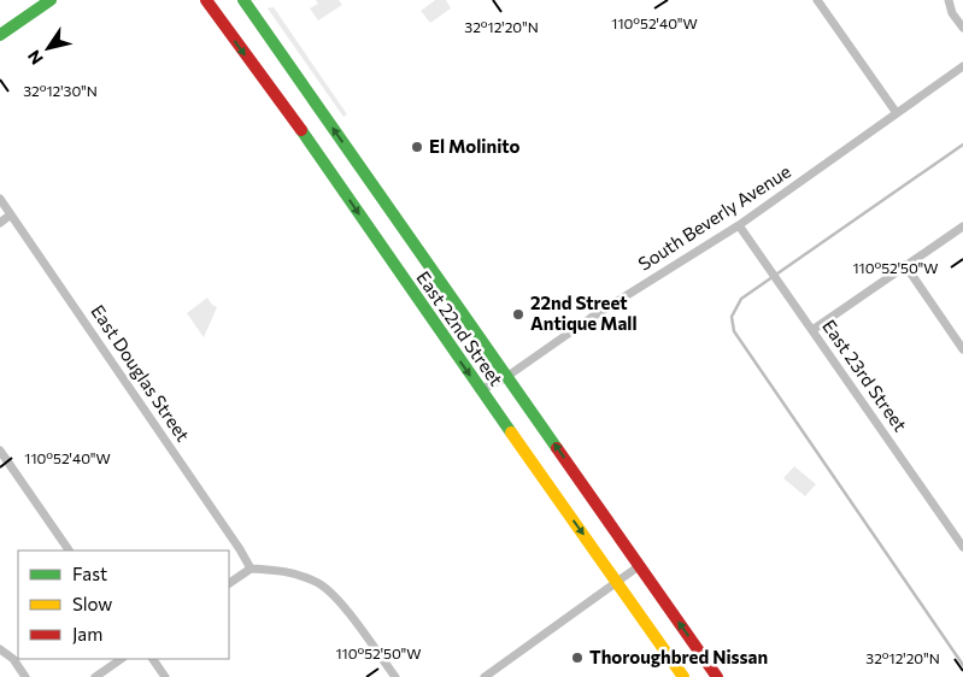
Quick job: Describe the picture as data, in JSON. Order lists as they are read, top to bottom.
{
  "streets": {
    "main road": ["East 22nd Street"],
    "street": ["South Beverly Avenue", "East Douglas Street", "East 23rd Street"]
  },
  "crossings": [
    ["South Beverly Avenue", "East 22nd Street"],
    ["South Beverly Avenue", "East 23rd Street"]
  ],
  "places": ["El Molinito", "22nd Street Antique Mall", "Thoroughbred Nissan"],
  "legend": ["Fast", "Slow", "Jam"],
  "north": "bottom left",
  "coordinates": [
    "110°52'40\"W",
    "32°12'20\"N",
    "32°12'30\"N",
    "110°52'50\"W"
  ]
}
